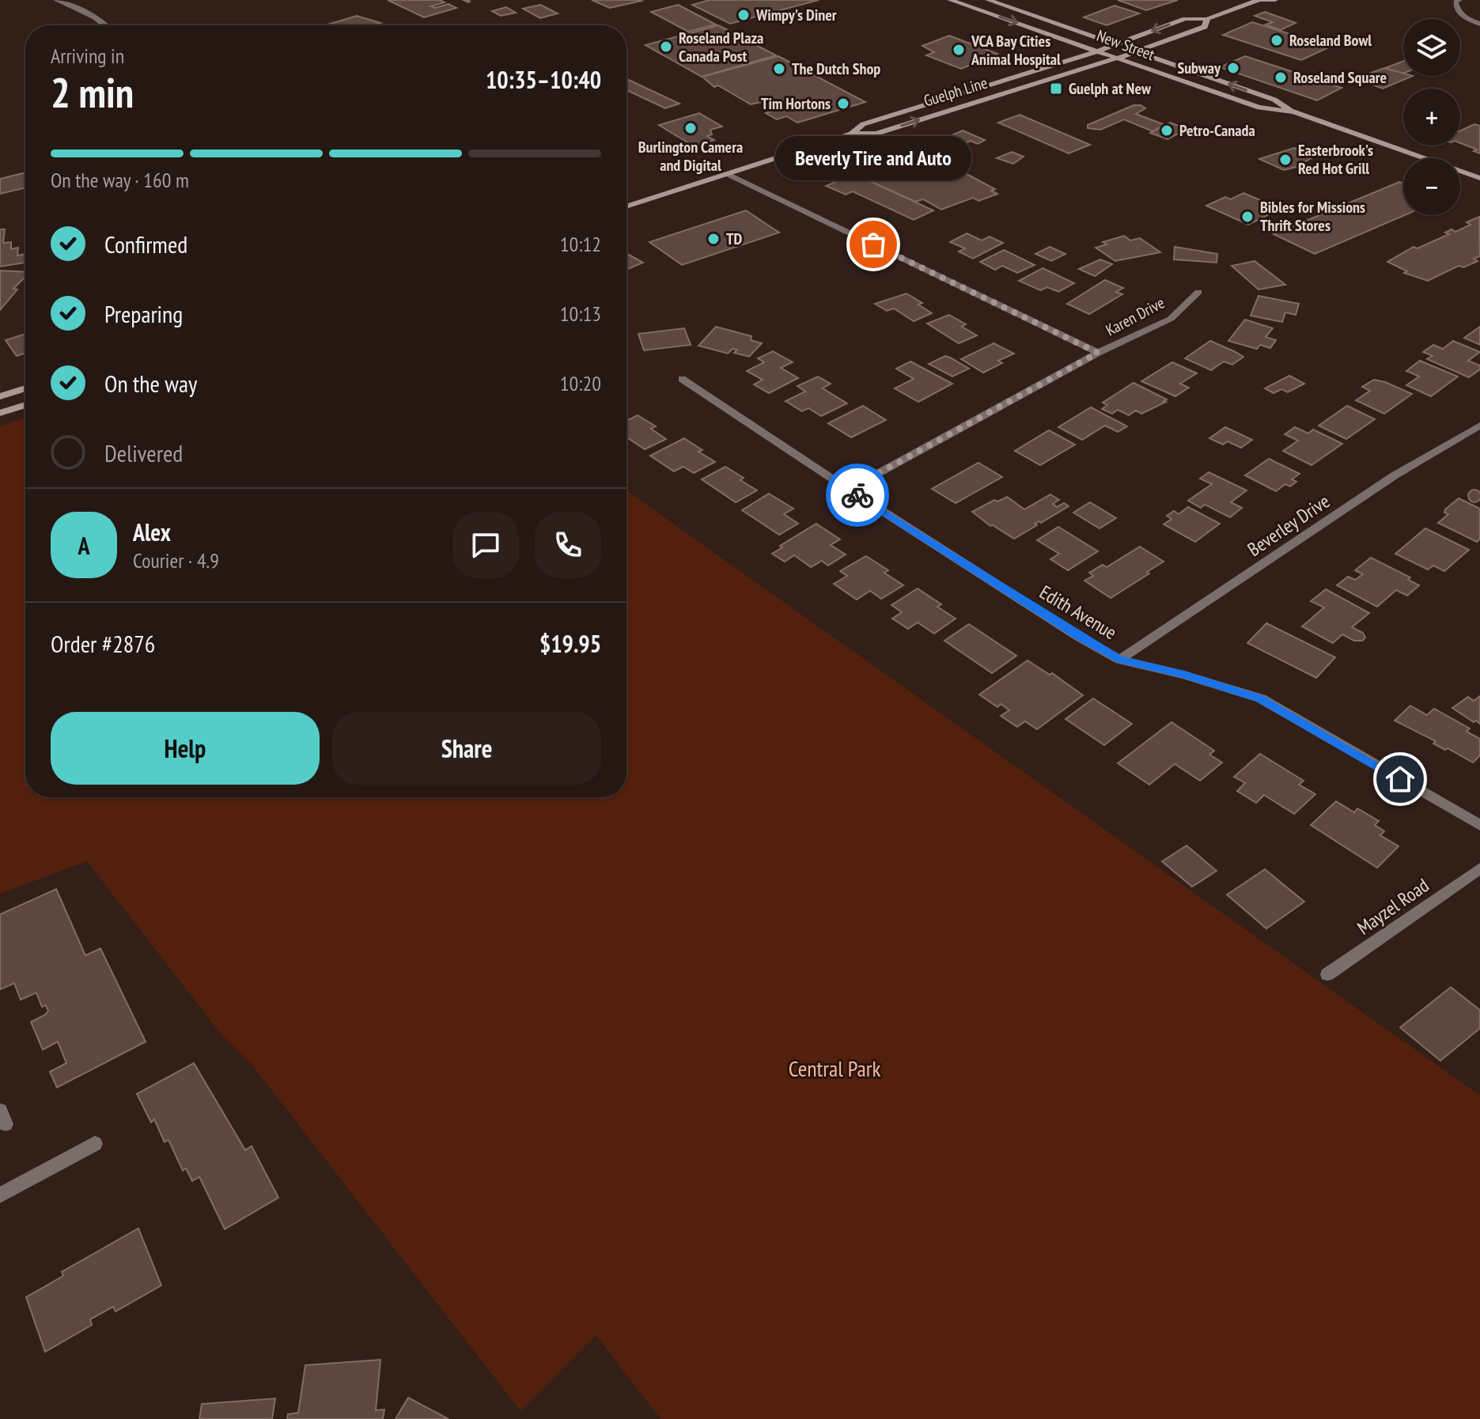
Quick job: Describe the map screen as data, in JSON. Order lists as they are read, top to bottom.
{
  "streets": {
    "main road": ["New Street", "Guelph Line"],
    "street": [
      "Karen Drive",
      "Beverley Drive",
      "Edith Avenue",
      "Mayzel Road"
    ]
  },
  "crossings": [
    ["New Street", "Guelph Line"],
    ["Karen Drive", "Edith Avenue"],
    ["Beverley Drive", "Edith Avenue"]
  ],
  "parks": ["Central Park"],
  "places": {
    "other": [
      "Wimpy's Diner",
      "Roseland Bowl",
      "Roseland Plaza Canada Post",
      "VCA Bay Cities Animal Hospital",
      "Subway",
      "The Dutch Shop",
      "Roseland Square",
      "Tim Hortons",
      "Burlington Camera and Digital",
      "Petro-Canada",
      "Easterbrook's Red Hot Grill",
      "Bibles for Missions Thrift Stores",
      "TD",
      "Beverly Tire and Auto"
    ],
    "transit": ["Guelph at New"]
  },
  "page": {
    "map_buttons": ["+", "−"],
    "heading": ["2 min", "Arriving in", "10:35–10:40"],
    "panel": [
      "Alex",
      "Courier · 4.9",
      "Order #2876",
      "$19.95"
    ],
    "bar": "On the way · 160 m",
    "bubble": "Beverly Tire and Auto",
    "list": [
      ["Confirmed", "10:12"],
      ["Preparing", "10:13"],
      ["On the way", "10:20"],
      "Delivered"
    ],
    "round": "A",
    "buttons": ["Help", "Share"]
  }
}
